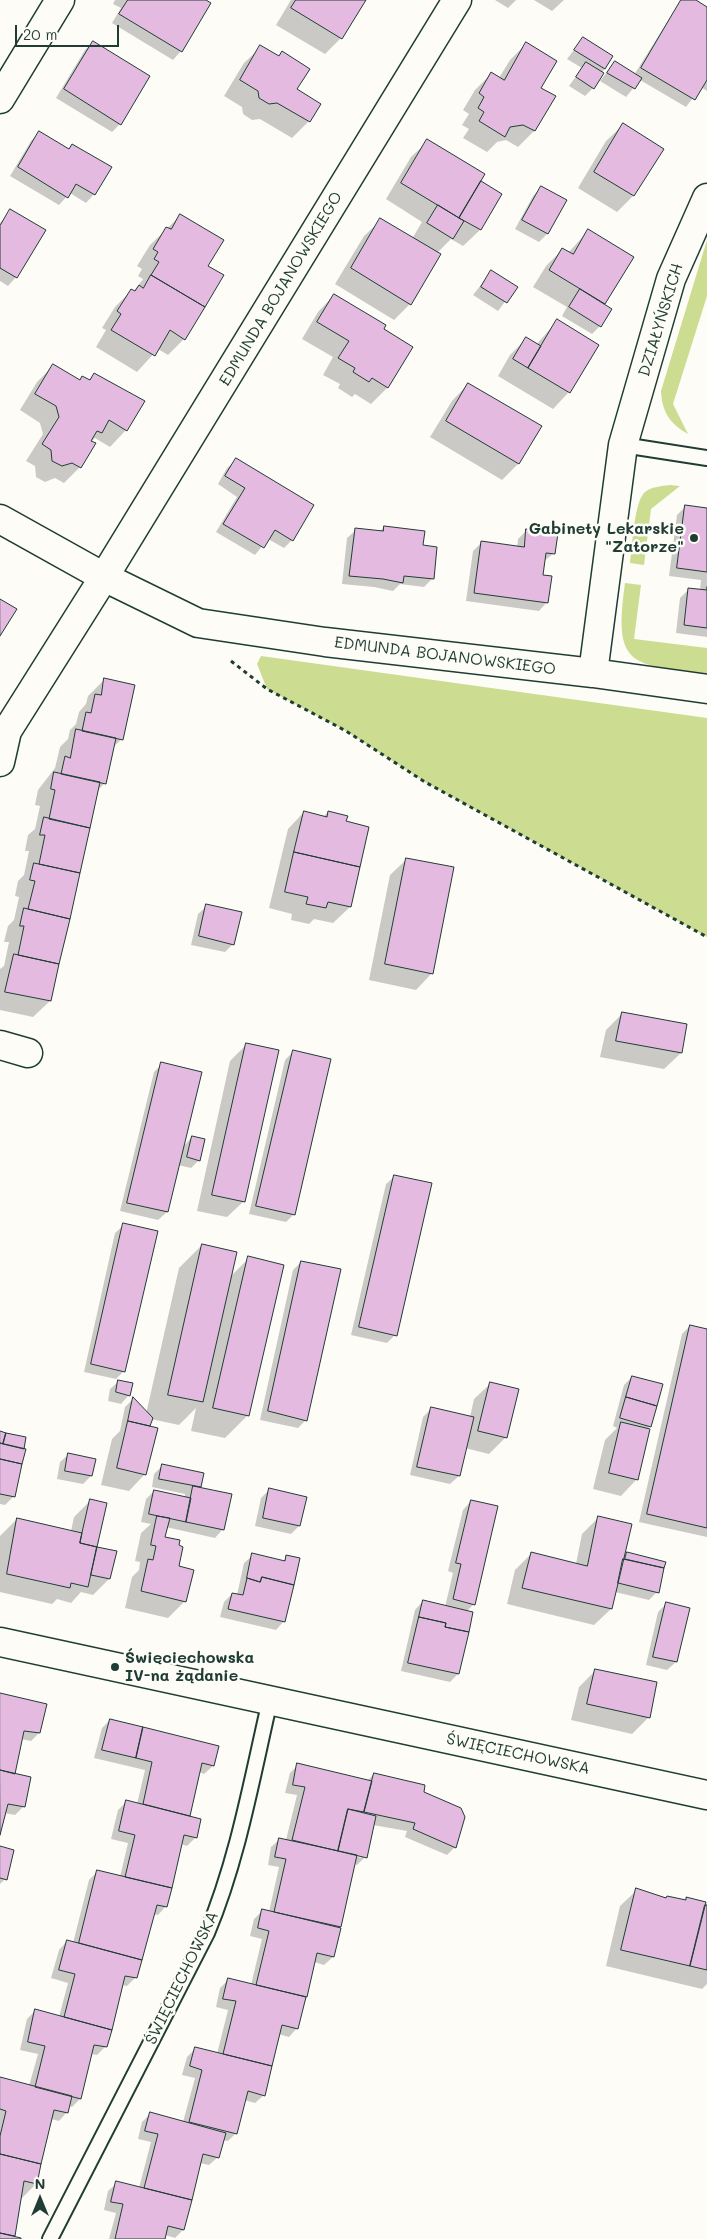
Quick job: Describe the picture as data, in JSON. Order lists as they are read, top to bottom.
{
  "streets": {
    "street": ["EDMUNDA BOJANOWSKIEGO", "DZIAŁYŃSKICH", "ŚWIĘCIECHOWSKA"]
  },
  "crossings": [
    ["EDMUNDA BOJANOWSKIEGO", "DZIAŁYŃSKICH"]
  ],
  "places": ["Gabinety Lekarskie \"Zatorze\"", "Święciechowska IV-na żądanie"],
  "scale_bar": "20 m",
  "north": "top"
}
